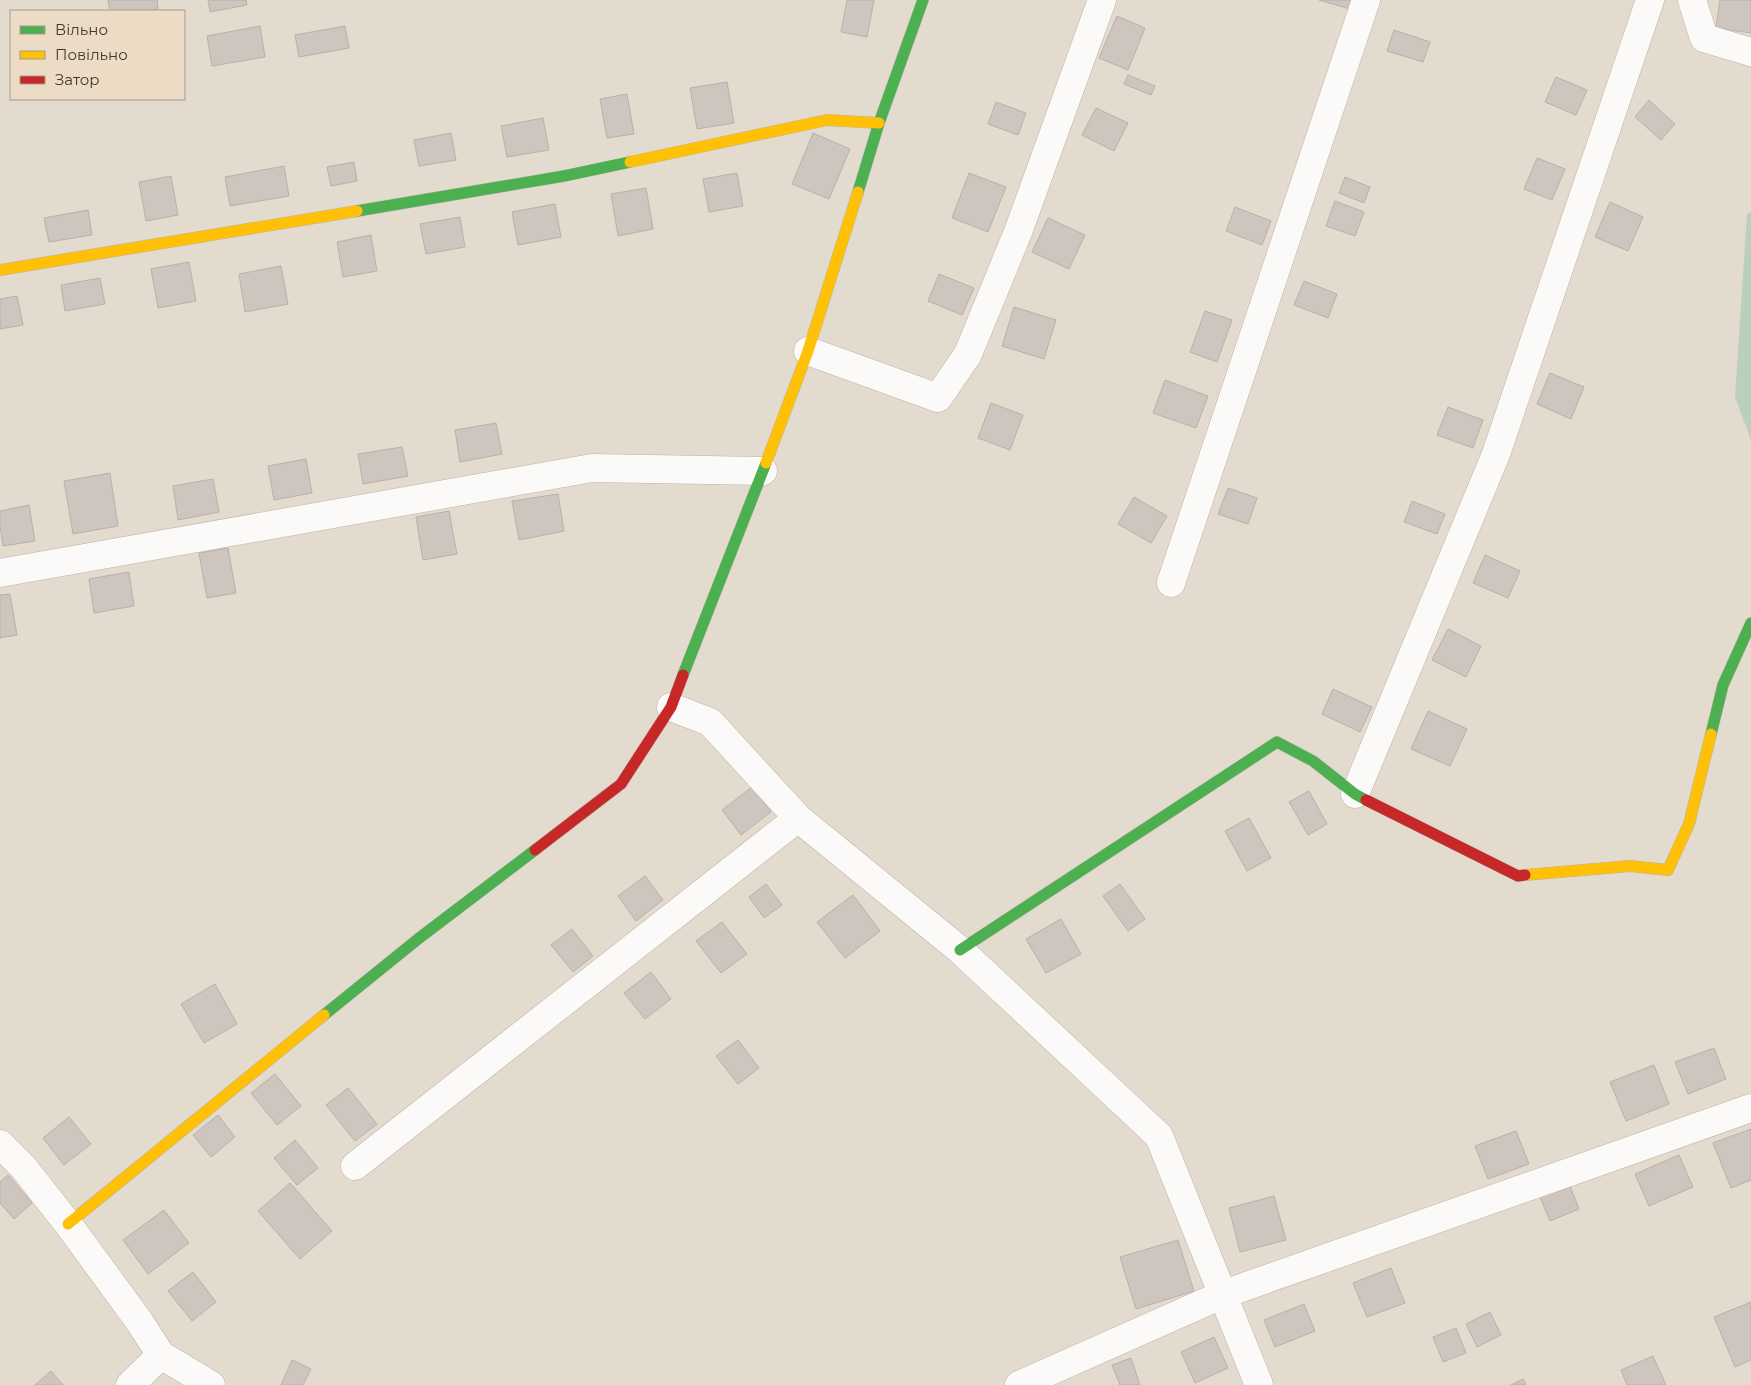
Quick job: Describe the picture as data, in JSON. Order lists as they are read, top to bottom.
{
  "legend": ["Вільно", "Повільно", "Затор"]
}
